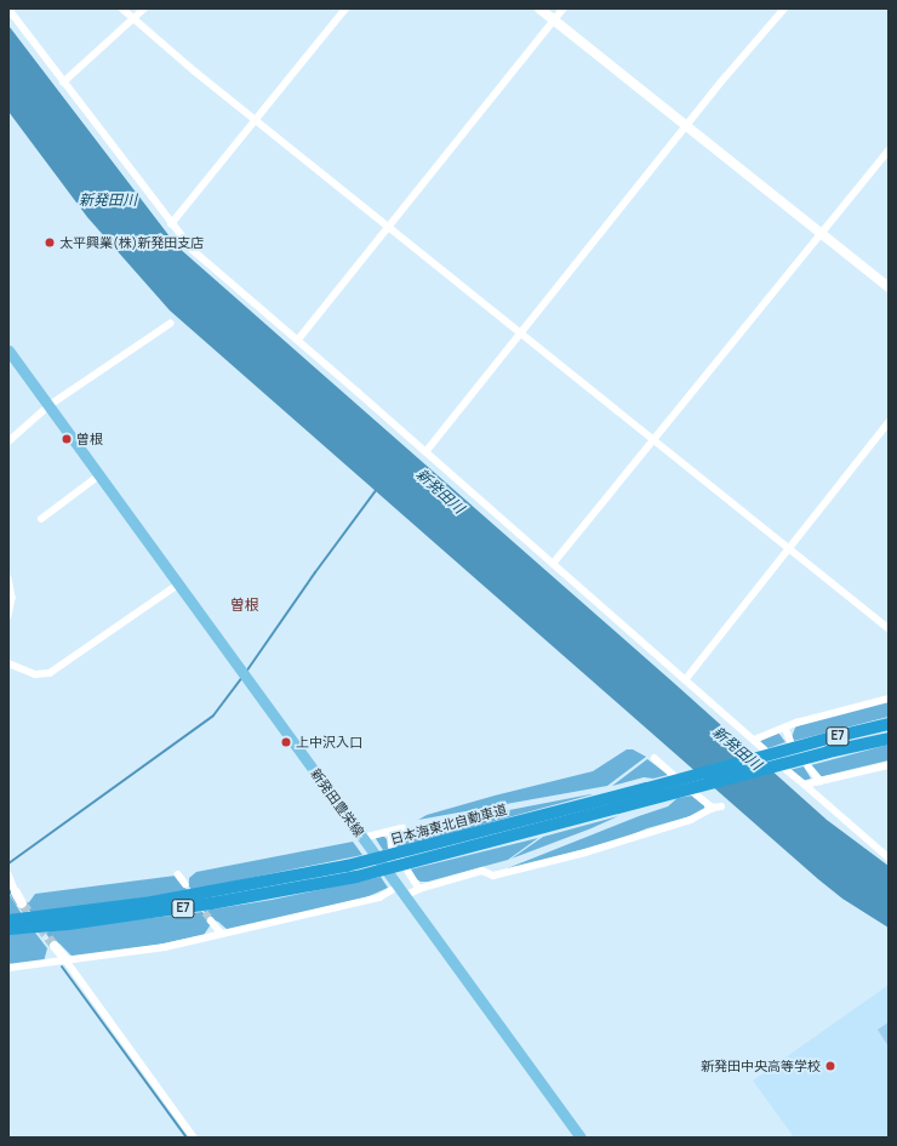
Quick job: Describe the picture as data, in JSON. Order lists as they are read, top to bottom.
{
  "streets": {
    "highway": ["E7", "日本海東北自動車道"],
    "main road": ["新発田豊栄線"]
  },
  "districts": ["曽根"],
  "water": ["新発田川"],
  "places": [
    "太平興業(株)新発田支店",
    "曽根",
    "上中沢入口",
    "新発田中央高等学校"
  ]
}
